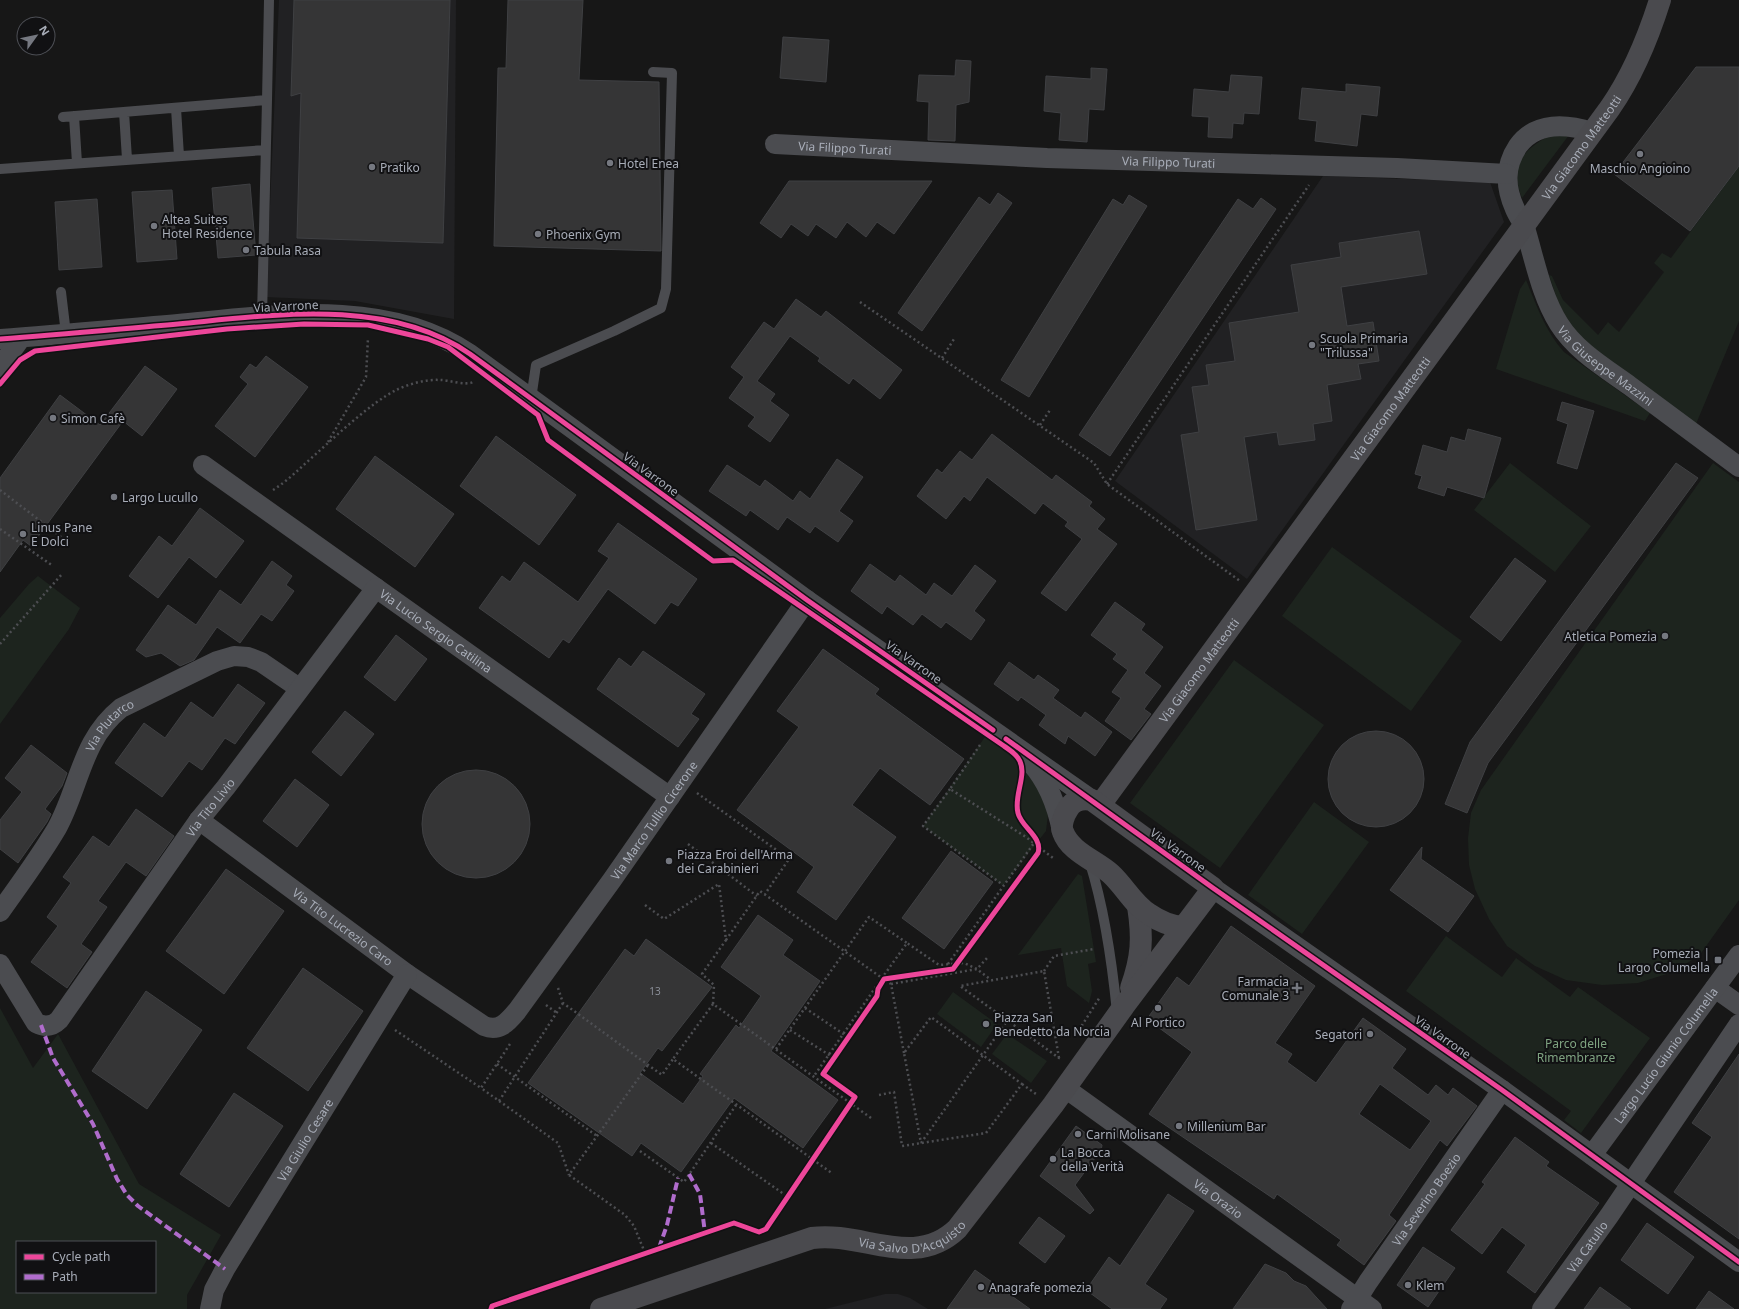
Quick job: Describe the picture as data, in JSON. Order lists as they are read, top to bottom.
{
  "streets": {
    "street": [
      "Via Giacomo Matteotti",
      "Via Filippo Turati",
      "Via Varrone",
      "Via Giuseppe Mazzini",
      "Via Lucio Sergio Catilina",
      "Via Plutarco",
      "Via Tito Livio",
      "Via Marco Tullio Cicerone",
      "Via Tito Lucrezio Caro",
      "Largo Lucio Giunio Columella",
      "Via Giulio Cesare",
      "Via Orazio",
      "Via Severino Boezio",
      "Via Salvo D'Acquisto",
      "Via Catullo"
    ]
  },
  "crossings": [
    ["Via Giacomo Matteotti", "Via Varrone"],
    ["Via Giacomo Matteotti", "Via Giuseppe Mazzini"],
    ["Via Varrone", "Via Marco Tullio Cicerone"],
    ["Via Varrone", "Largo Lucio Giunio Columella"],
    ["Via Varrone", "Via Severino Boezio"],
    ["Via Varrone", "Via Salvo D'Acquisto"],
    ["Via Varrone", "Via Catullo"],
    ["Via Lucio Sergio Catilina", "Via Tito Livio"],
    ["Via Lucio Sergio Catilina", "Via Marco Tullio Cicerone"],
    ["Via Plutarco", "Via Tito Livio"],
    ["Via Tito Livio", "Via Tito Lucrezio Caro"],
    ["Via Marco Tullio Cicerone", "Via Tito Lucrezio Caro"],
    ["Via Tito Lucrezio Caro", "Via Giulio Cesare"],
    ["Via Orazio", "Via Severino Boezio"],
    ["Via Orazio", "Via Salvo D'Acquisto"]
  ],
  "parks": ["Parco delle Rimembranze"],
  "places": {
    "other": [
      "Maschio Angioino",
      "Hotel Enea",
      "Pratiko",
      "Altea Suites Hotel Residence",
      "Phoenix Gym",
      "Tabula Rasa",
      "Scuola Primaria \"Trilussa\"",
      "Simon Cafè",
      "Largo Lucullo",
      "Linus Pane E Dolci",
      "Atletica Pomezia",
      "Piazza Eroi dell'Arma dei Carabinieri",
      "Al Portico",
      "Piazza San Benedetto da Norcia",
      "Segatori",
      "Millenium Bar",
      "Carni Molisane",
      "La Bocca della Verità",
      "Klem",
      "Anagrafe pomezia"
    ],
    "transit": ["Pomezia | Largo Columella"],
    "health": ["Farmacia Comunale 3"]
  },
  "house_numbers": ["13"],
  "legend": ["Cycle path", "Path"],
  "north": "top right"
}
